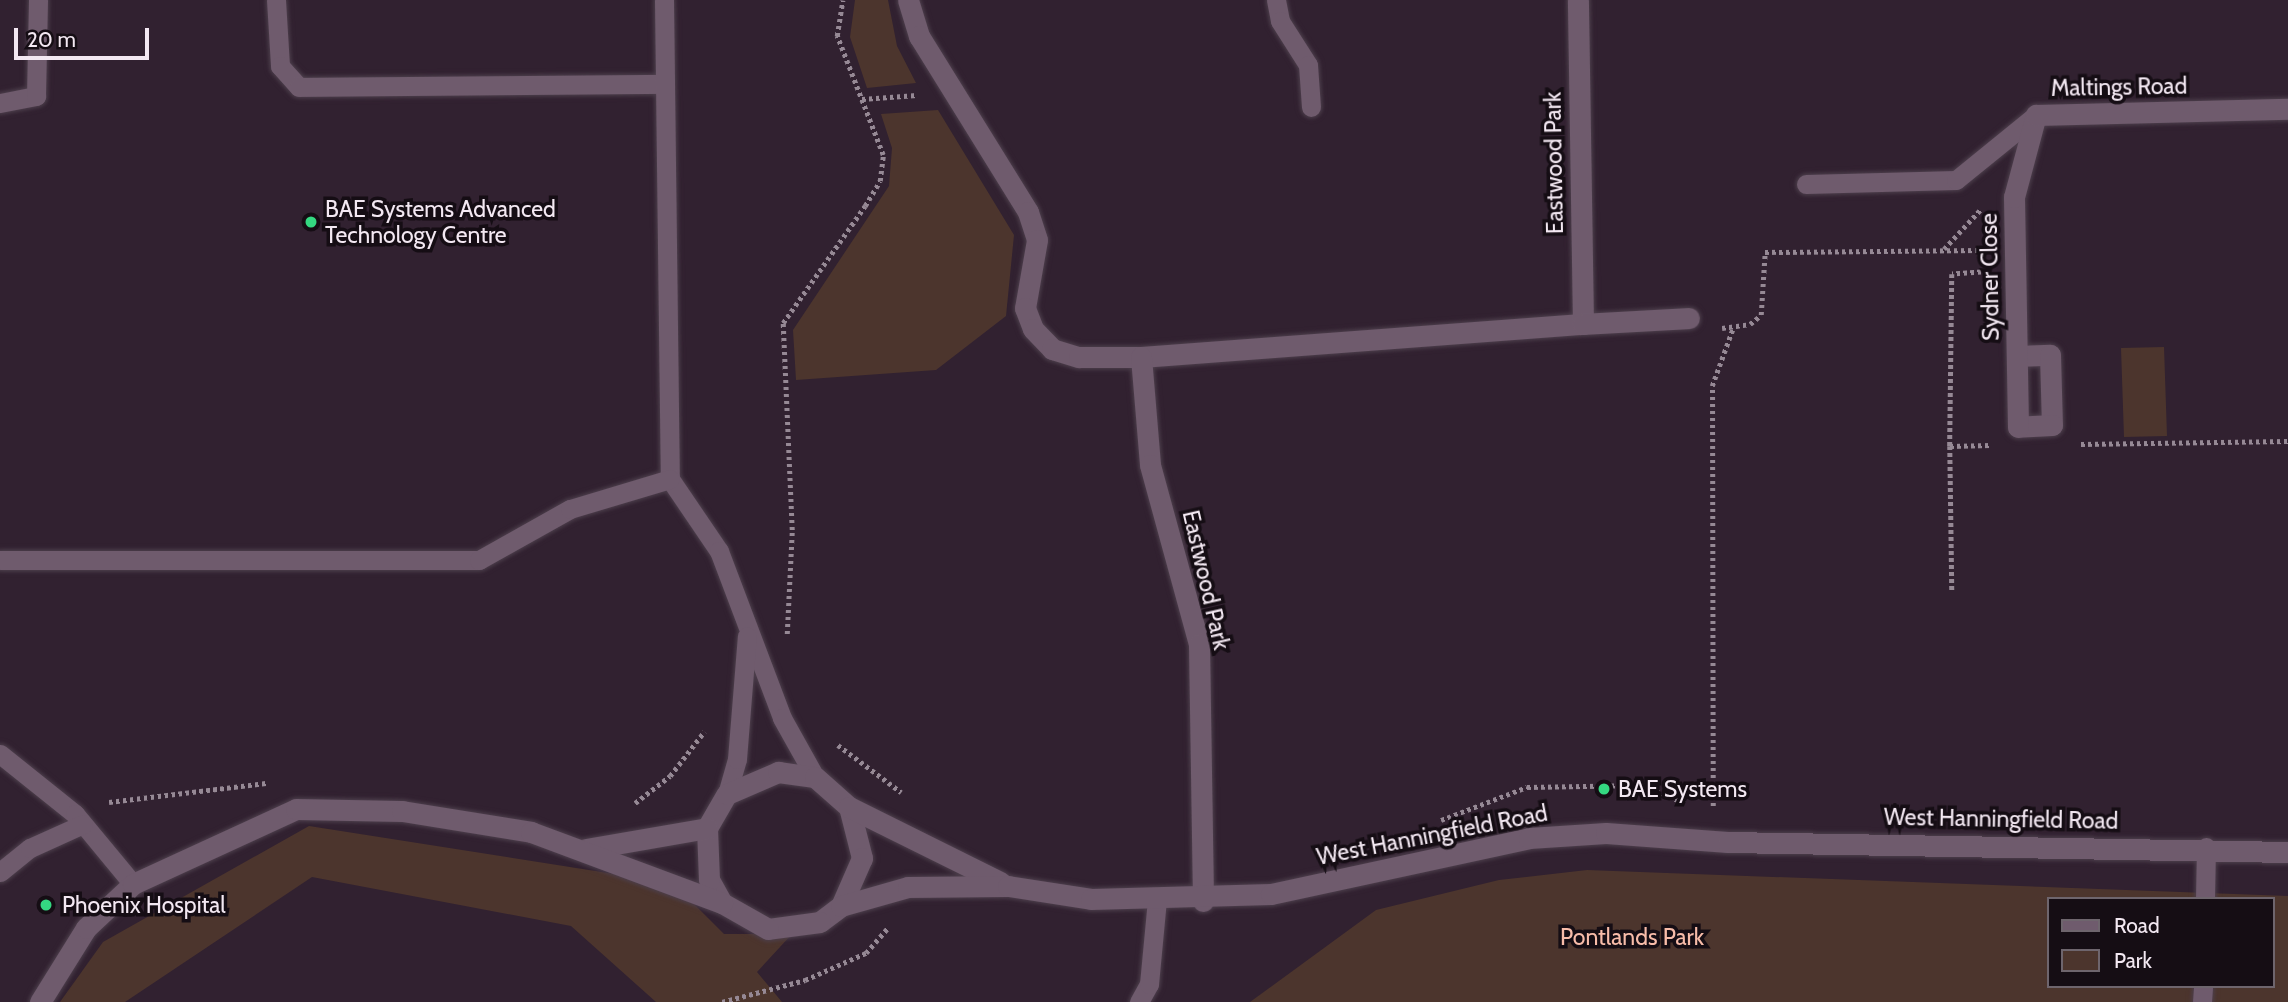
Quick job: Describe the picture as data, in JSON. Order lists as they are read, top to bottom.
{
  "streets": {
    "street": [
      "Maltings Road",
      "Eastwood Park",
      "Sydner Close",
      "West Hanningfield Road"
    ]
  },
  "crossings": [
    ["Maltings Road", "Sydner Close"],
    ["Eastwood Park", "West Hanningfield Road"]
  ],
  "parks": ["Pontlands Park"],
  "places": ["BAE Systems Advanced Technology Centre", "BAE Systems", "Phoenix Hospital"],
  "legend": ["Road", "Park"],
  "scale_bar": "20 m"
}
